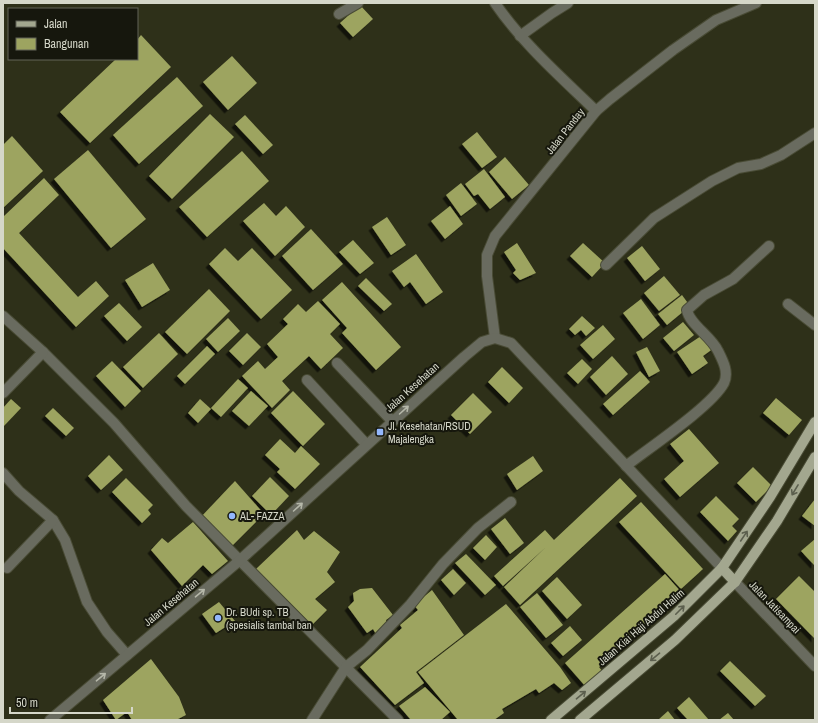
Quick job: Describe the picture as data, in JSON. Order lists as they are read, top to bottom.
{
  "streets": {
    "main road": ["Jalan Kiai Haji Abdul Halim"],
    "street": ["Jalan Panday", "Jalan Kesehatan", "Jalan Jatisampai"]
  },
  "crossings": [
    ["Jalan Panday", "Jalan Kesehatan"]
  ],
  "one_way": ["Jalan Kesehatan"],
  "places": {
    "transit": ["Jl. Kesehatan/RSUD Majalengka"],
    "other": ["AL- FAZZA", "Dr. BUdi sp. TB (spesialis tambal ban"]
  },
  "legend": ["Jalan", "Bangunan"],
  "scale_bar": "50 m"
}
